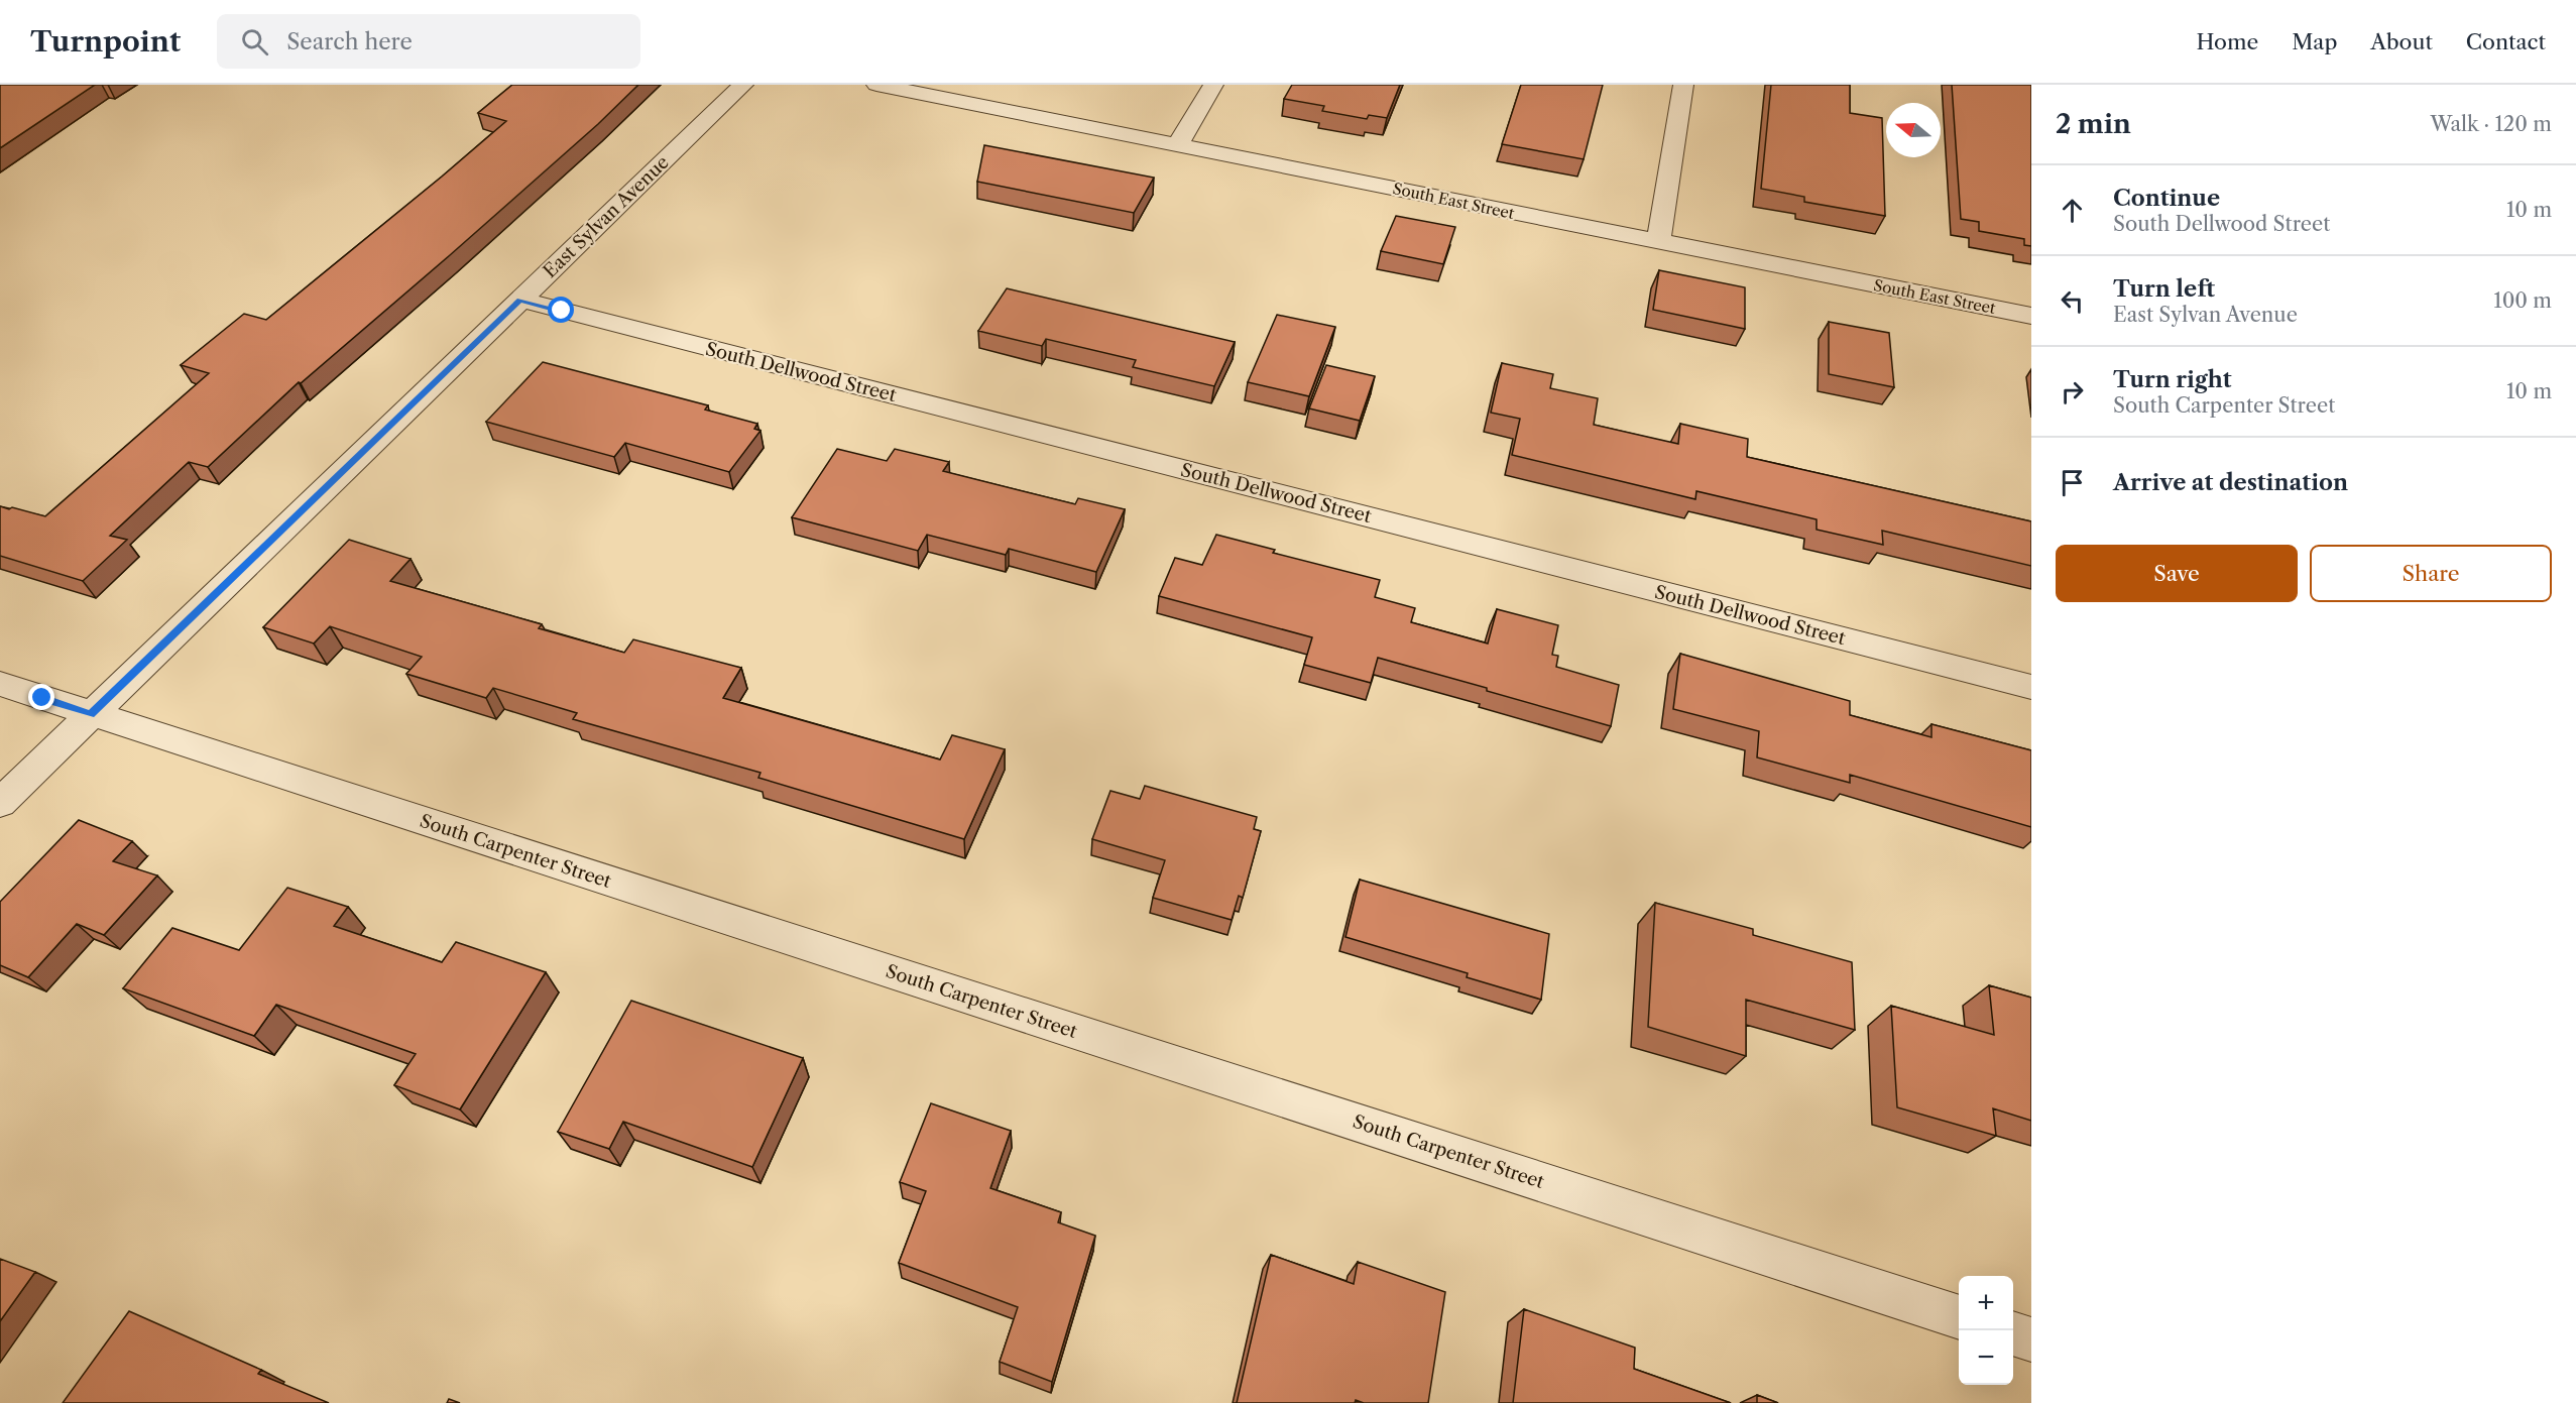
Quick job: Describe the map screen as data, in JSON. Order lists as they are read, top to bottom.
{
  "streets": {
    "street": [
      "South East Street",
      "East Sylvan Avenue",
      "South Dellwood Street",
      "South Carpenter Street"
    ]
  },
  "crossings": [
    ["East Sylvan Avenue", "South Dellwood Street"],
    ["East Sylvan Avenue", "South Carpenter Street"]
  ],
  "north": "left",
  "page": {
    "header": "Turnpoint",
    "search": "Search here",
    "nav": [
      "Home",
      "Map",
      "About",
      "Contact"
    ],
    "heading": ["2 min", "Walk · 120 m"],
    "list": [
      ["Continue", "South Dellwood Street", "10 m"],
      ["Turn left", "East Sylvan Avenue", "100 m"],
      ["Turn right", "South Carpenter Street", "10 m"],
      "Arrive at destination"
    ],
    "buttons": ["Save", "Share"],
    "map_buttons": ["+", "−"]
  }
}
